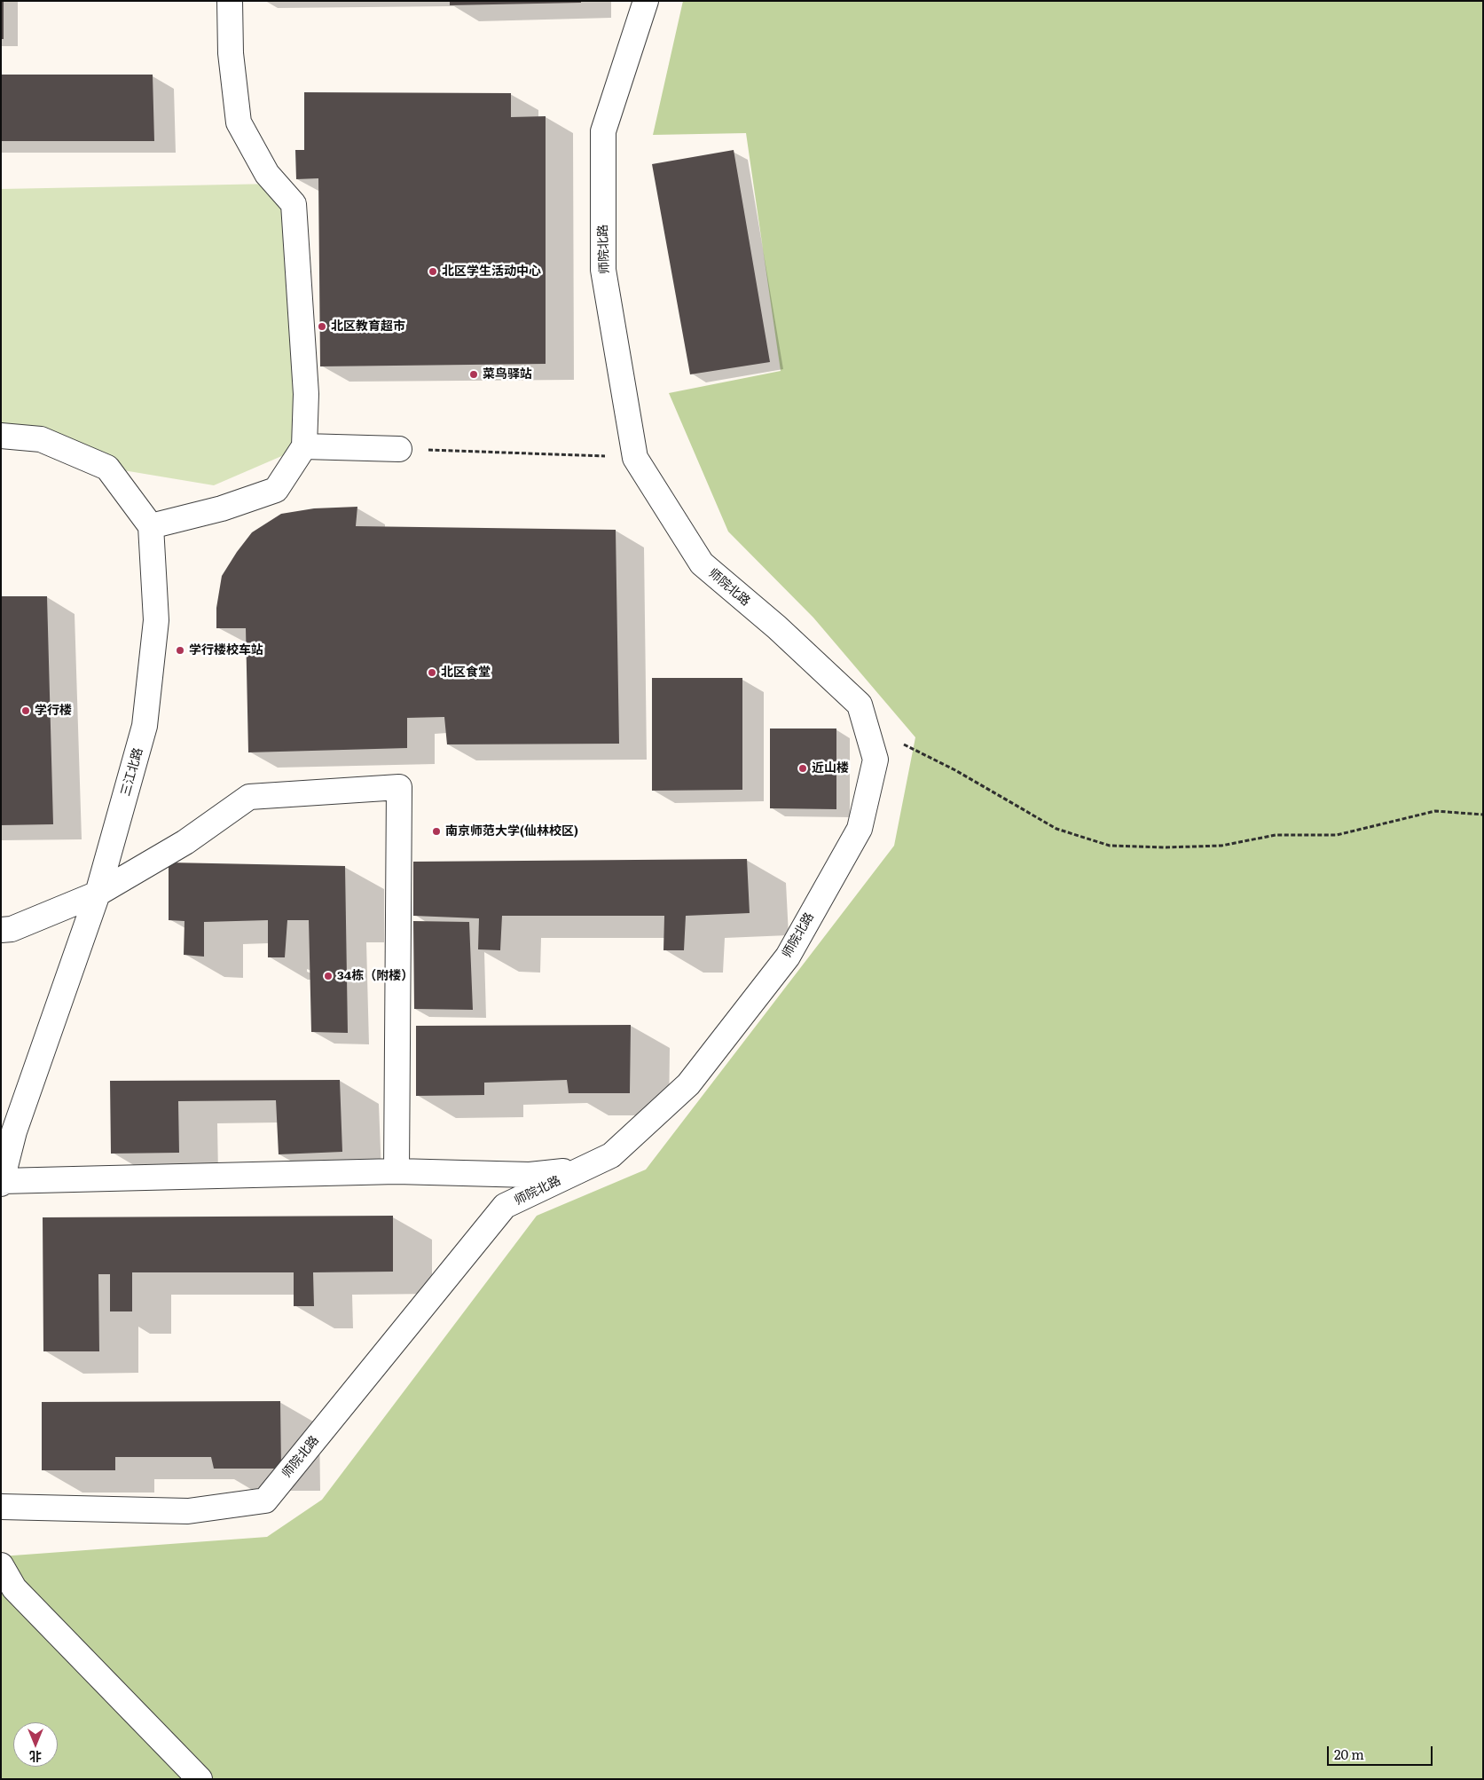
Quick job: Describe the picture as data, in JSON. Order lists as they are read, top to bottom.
{
  "streets": {
    "street": ["师院北路", "三江北路"]
  },
  "places": [
    "北区学生活动中心",
    "北区教育超市",
    "菜鸟驿站",
    "学行楼校车站",
    "北区食堂",
    "学行楼",
    "近山楼",
    "南京师范大学(仙林校区)",
    "34栋（附楼）"
  ],
  "scale_bar": "20 m",
  "north": "bottom"
}
